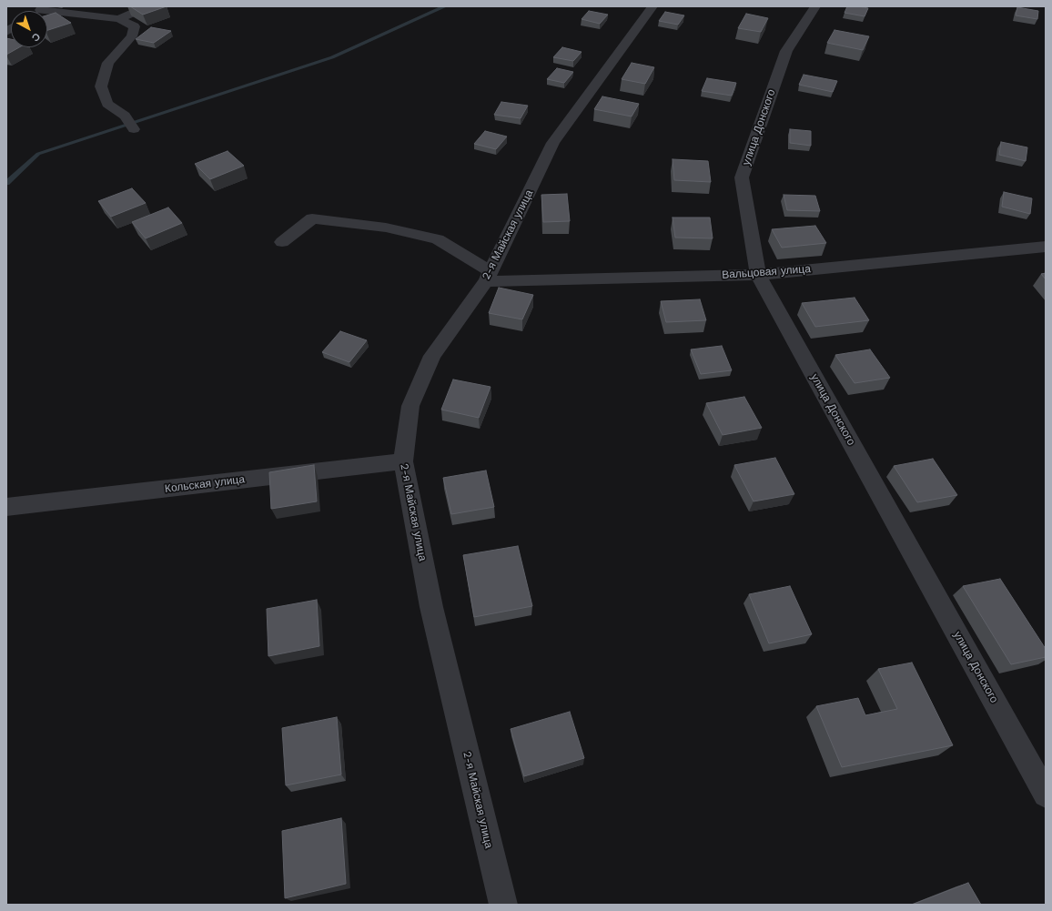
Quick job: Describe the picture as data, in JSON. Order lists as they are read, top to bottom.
{
  "streets": {
    "street": [
      "улица Донского",
      "2-я Майская улица",
      "Вальцовая улица",
      "Кольская улица"
    ]
  },
  "crossings": [
    ["улица Донского", "Вальцовая улица"],
    ["2-я Майская улица", "Вальцовая улица"],
    ["2-я Майская улица", "Кольская улица"]
  ],
  "north": "bottom right"
}
